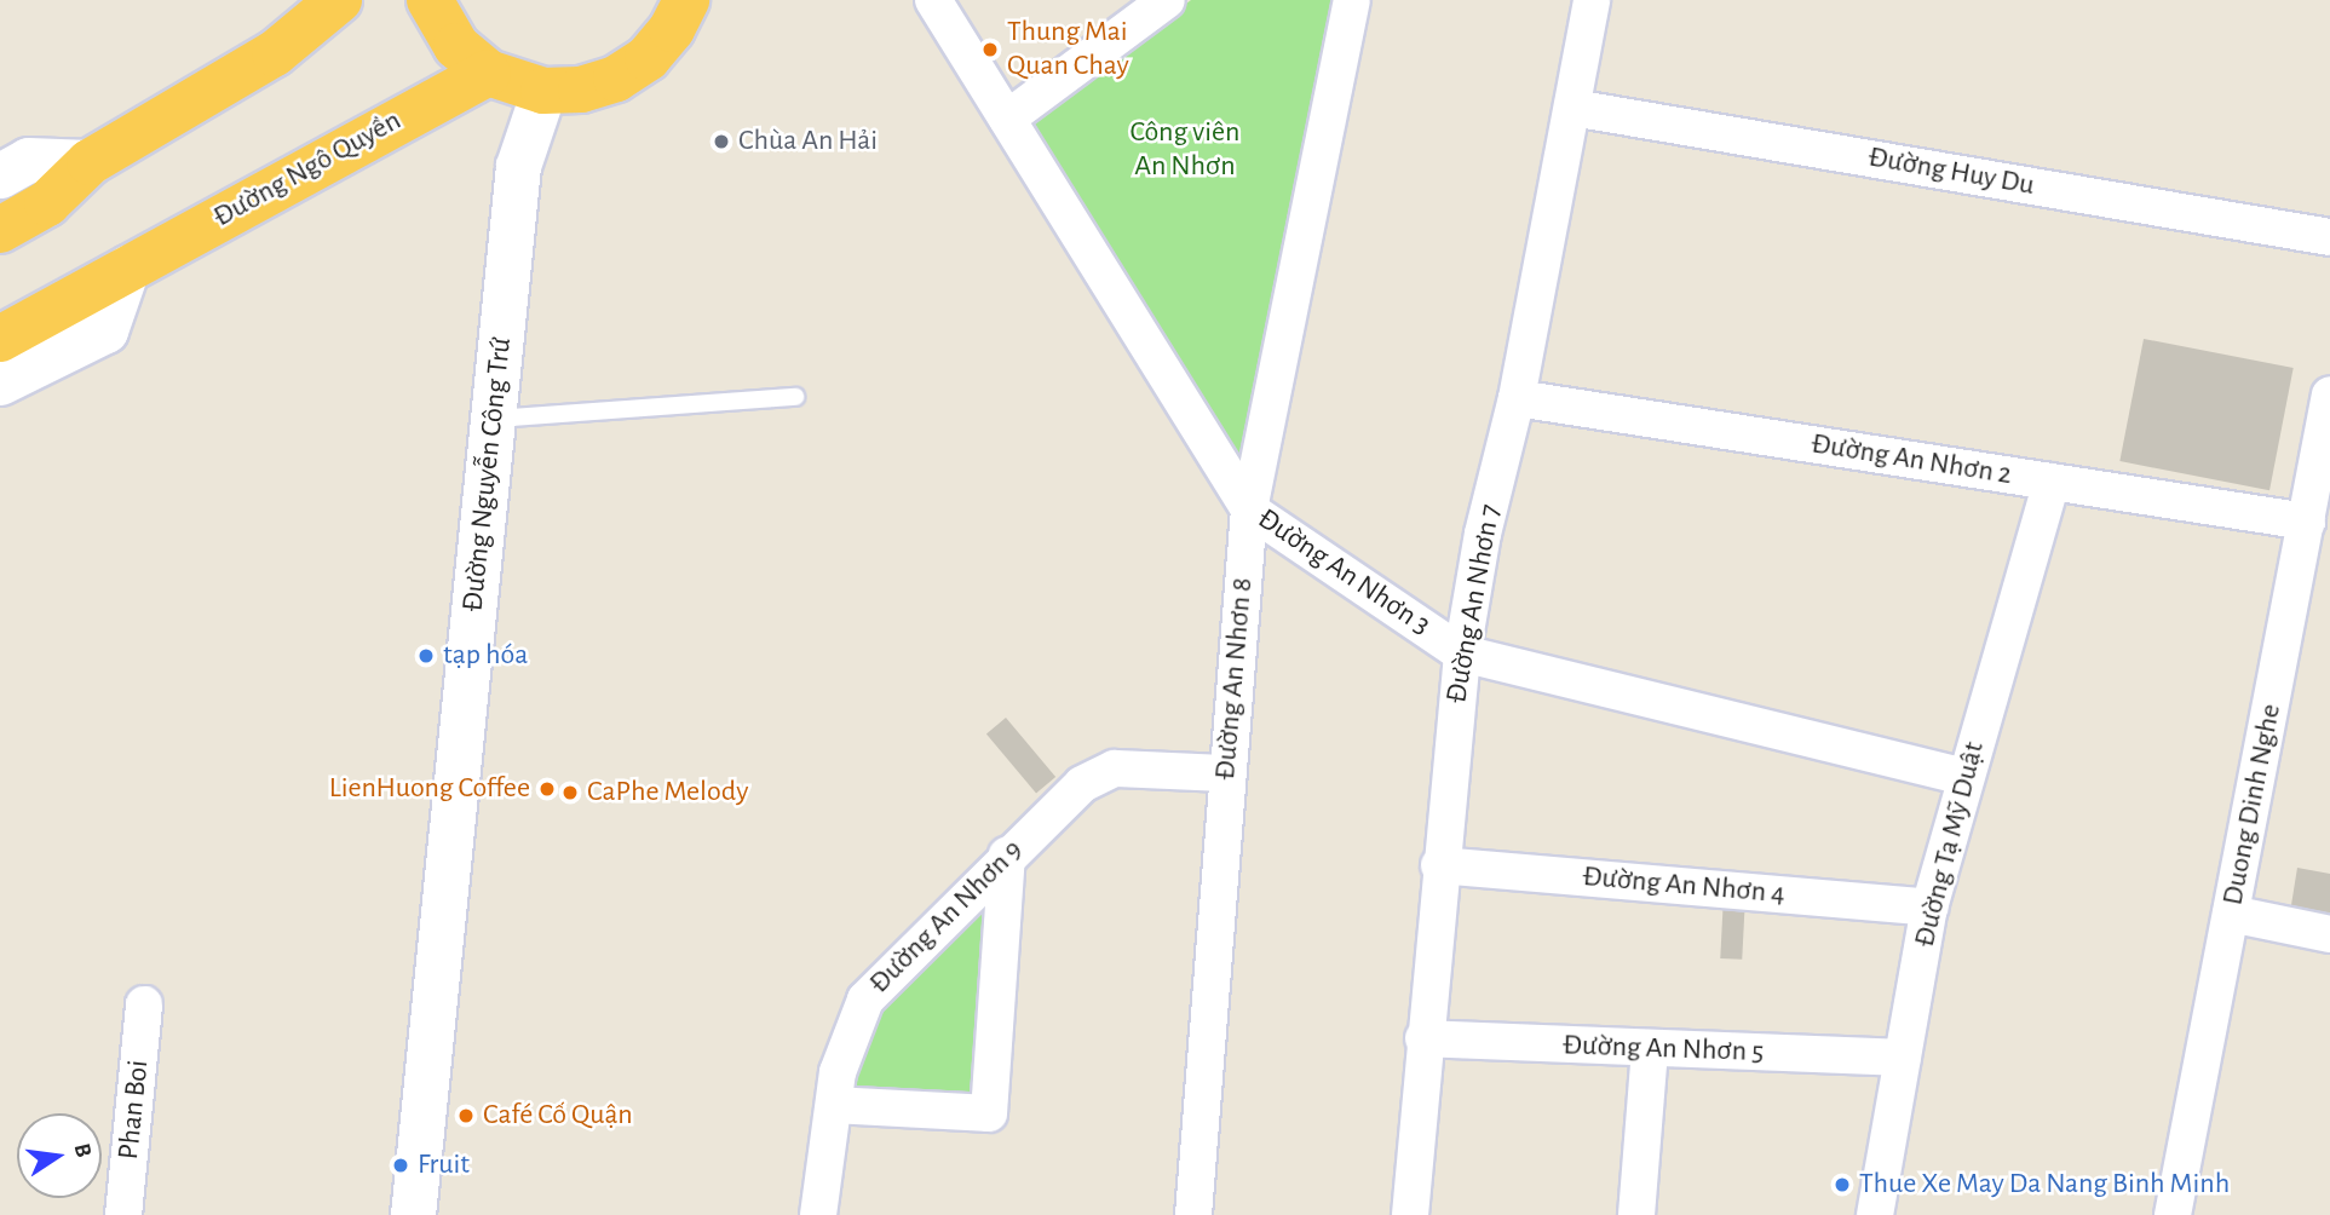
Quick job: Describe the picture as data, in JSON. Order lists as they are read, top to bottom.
{
  "streets": {
    "highway": ["Đường Ngô Quyền"],
    "street": [
      "Đường Huy Du",
      "Đường An Nhơn 2",
      "Đường Nguyễn Công Trứ",
      "Đường An Nhơn 3",
      "Đường An Nhơn 7",
      "Đường An Nhơn 8",
      "Duong Dinh Nghe",
      "Đường Tạ Mỹ Duật",
      "Đường An Nhơn 4",
      "Đường An Nhơn 9",
      "Đường An Nhơn 5",
      "Phan Boi"
    ]
  },
  "crossings": [
    ["Đường Huy Du", "Đường An Nhơn 7"],
    ["Đường An Nhơn 2", "Đường An Nhơn 7"],
    ["Đường An Nhơn 2", "Duong Dinh Nghe"],
    ["Đường An Nhơn 2", "Đường Tạ Mỹ Duật"],
    ["Đường An Nhơn 3", "Đường An Nhơn 7"],
    ["Đường An Nhơn 3", "Đường An Nhơn 8"],
    ["Đường An Nhơn 3", "Đường Tạ Mỹ Duật"],
    ["Đường An Nhơn 7", "Đường An Nhơn 4"],
    ["Đường An Nhơn 7", "Đường An Nhơn 5"],
    ["Đường An Nhơn 8", "Đường An Nhơn 9"],
    ["Đường Tạ Mỹ Duật", "Đường An Nhơn 4"],
    ["Đường Tạ Mỹ Duật", "Đường An Nhơn 5"]
  ],
  "parks": ["Công viên An Nhơn"],
  "places": [
    "Thung Mai Quan Chay",
    "Chùa An Hải",
    "tạp hóa",
    "LienHuong Coffee",
    "CaPhe Melody",
    "Café Cố Quận",
    "Fruit",
    "Thue Xe May Da Nang Binh Minh"
  ],
  "north": "right"
}
